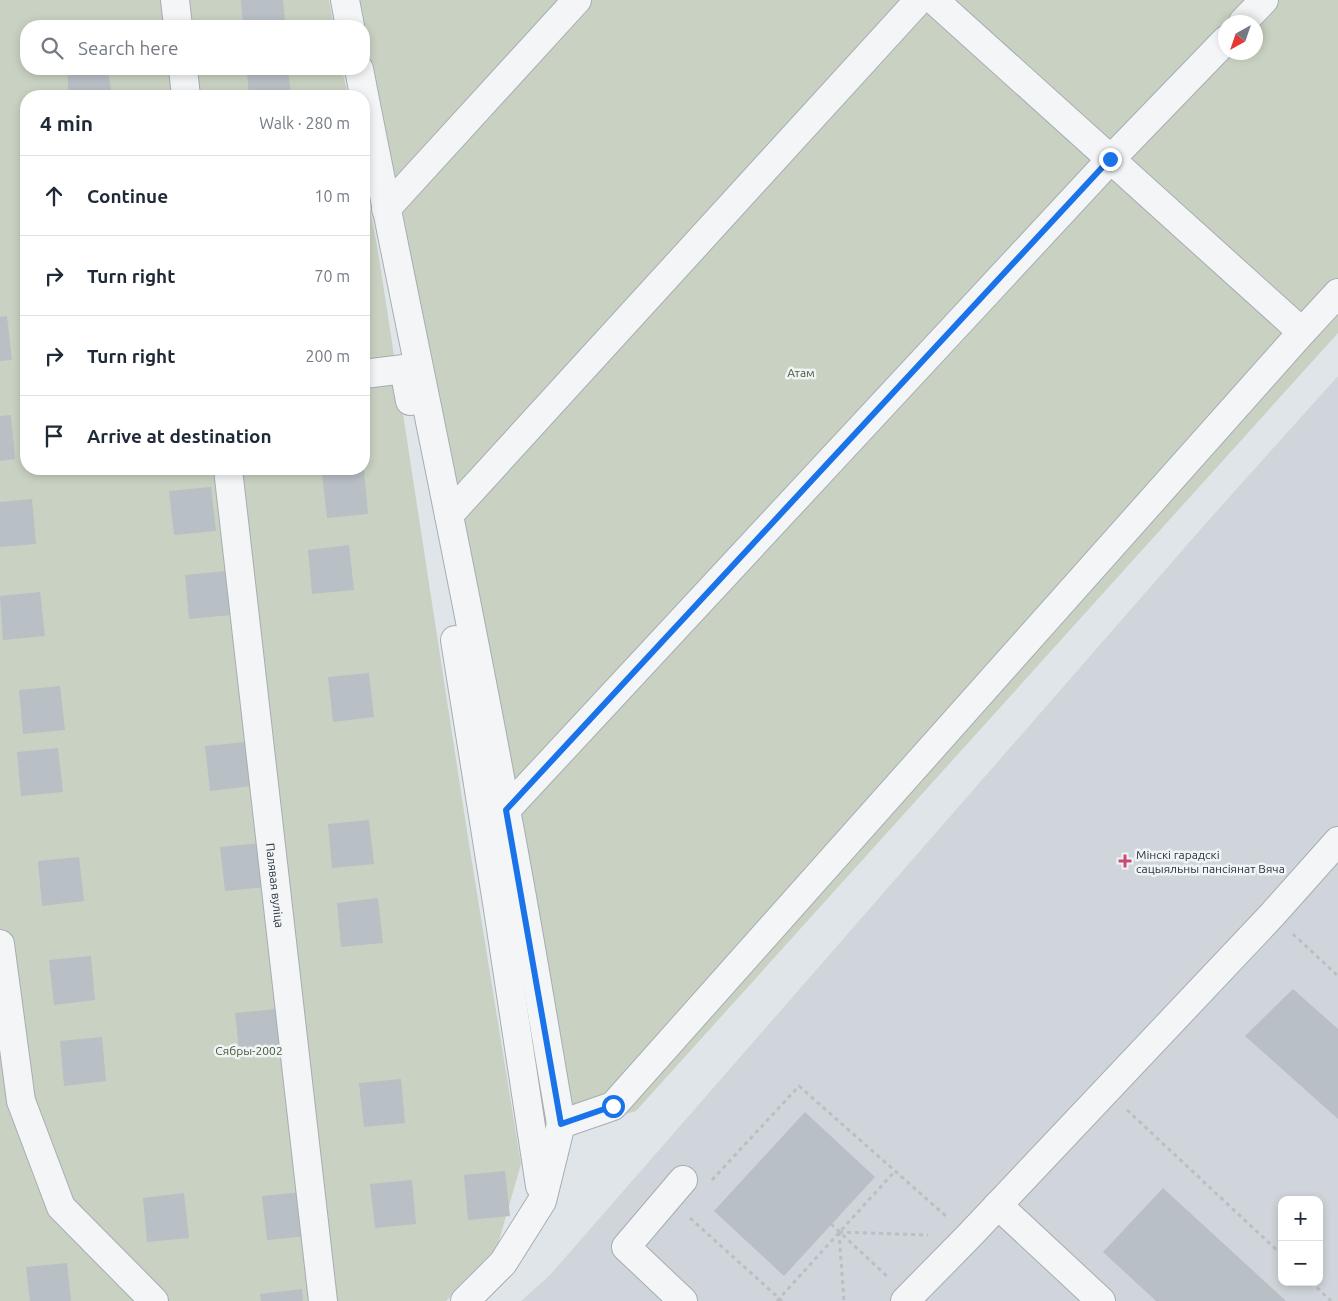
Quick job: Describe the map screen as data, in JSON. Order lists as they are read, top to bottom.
{
  "streets": {
    "lane": ["Палявая вуліца"]
  },
  "parks": ["Атам", "Сябры-2002"],
  "places": {
    "health": ["Мінскі гарадскі сацыяльны пансіянат Вяча"]
  },
  "north": "bottom left",
  "page": {
    "search": "Search here",
    "heading": ["4 min", "Walk · 280 m"],
    "list": [
      ["Continue", "10 m"],
      ["Turn right", "70 m"],
      ["Turn right", "200 m"],
      "Arrive at destination"
    ],
    "map_buttons": ["+", "−"]
  }
}
